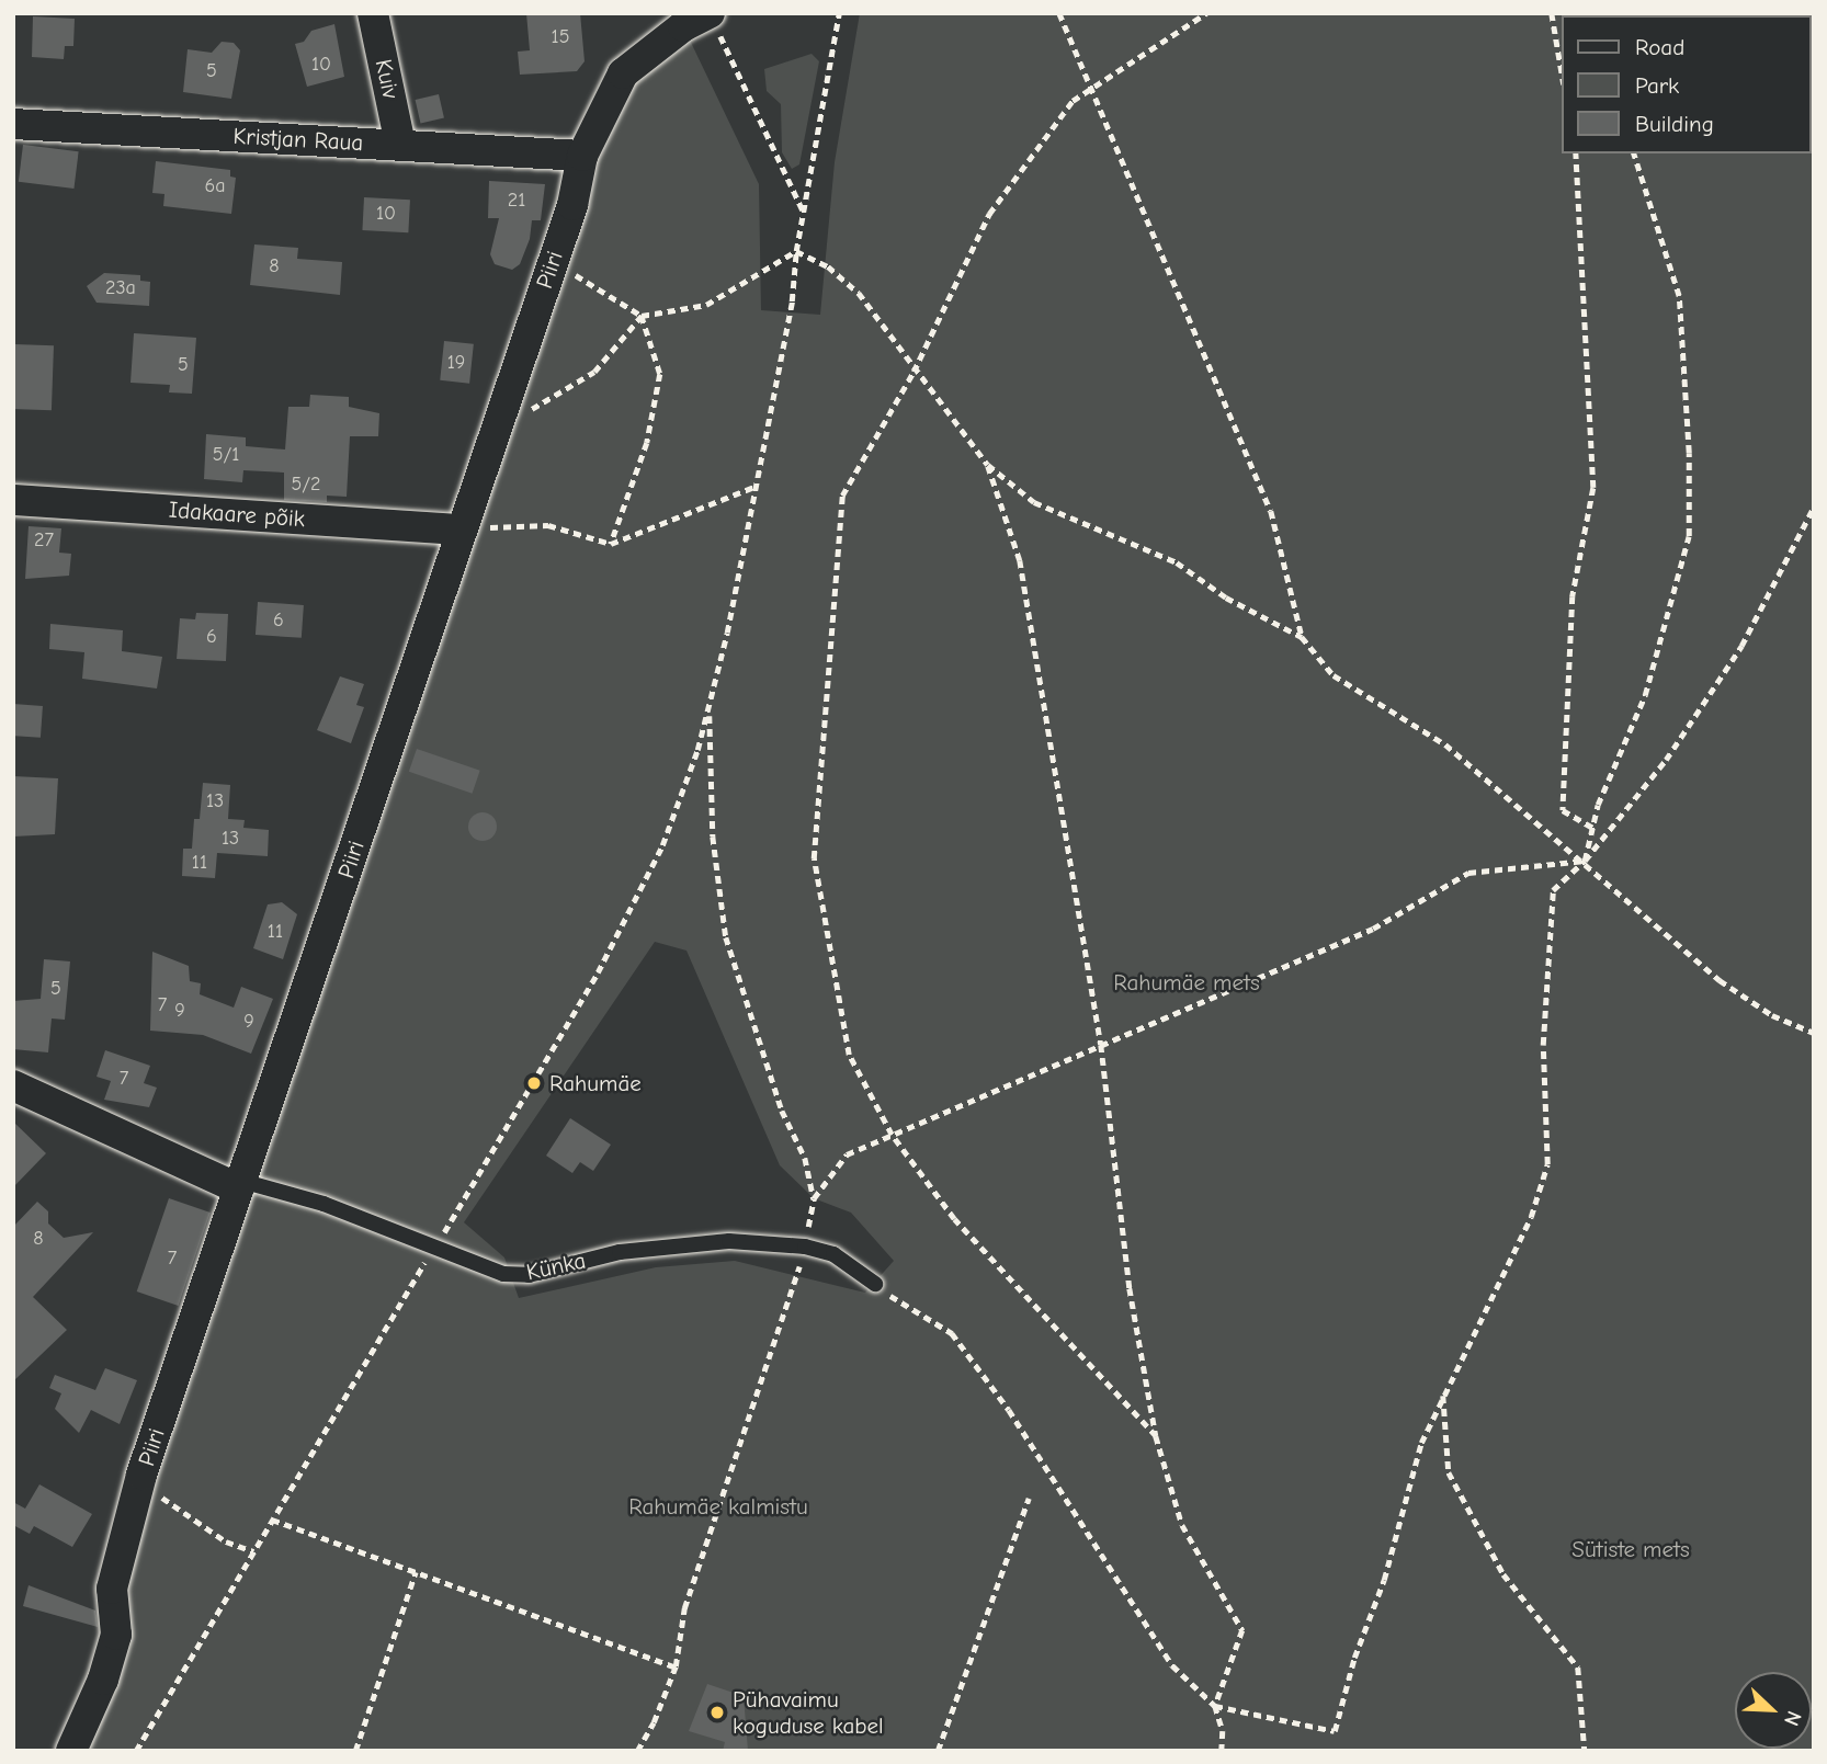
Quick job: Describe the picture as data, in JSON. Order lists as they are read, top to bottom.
{
  "streets": {
    "street": [
      "Kuiv",
      "Kristjan Raua",
      "Piiri",
      "Idakaare põik",
      "Künka"
    ]
  },
  "crossings": [
    ["Kuiv", "Kristjan Raua"],
    ["Kristjan Raua", "Piiri"],
    ["Piiri", "Idakaare põik"],
    ["Piiri", "Künka"]
  ],
  "parks": ["Rahumäe mets", "Rahumäe kalmistu", "Sütiste mets"],
  "places": ["Rahumäe", "Pühavaimu koguduse kabel"],
  "house_numbers": [
    "15",
    "10",
    "5",
    "6a",
    "21",
    "10",
    "8",
    "23a",
    "19",
    "5",
    "5/1",
    "5/2",
    "27",
    "6",
    "6",
    "13",
    "13",
    "11",
    "11",
    "5",
    "7",
    "9",
    "9",
    "7",
    "8",
    "7"
  ],
  "legend": ["Road", "Park", "Building"],
  "north": "bottom right"
}
